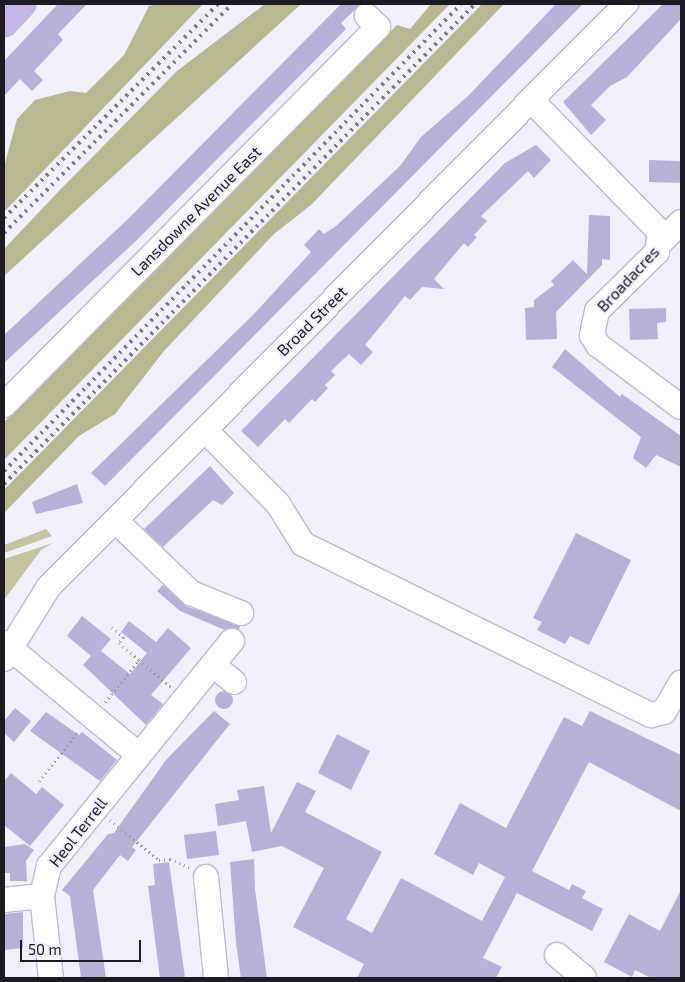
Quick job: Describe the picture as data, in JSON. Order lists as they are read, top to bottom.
{
  "streets": {
    "street": [
      "Lansdowne Avenue East",
      "Broadacres",
      "Broad Street",
      "Heol Terrell"
    ]
  },
  "crossings": [
    ["Broadacres", "Broad Street"]
  ],
  "scale_bar": "50 m"
}
